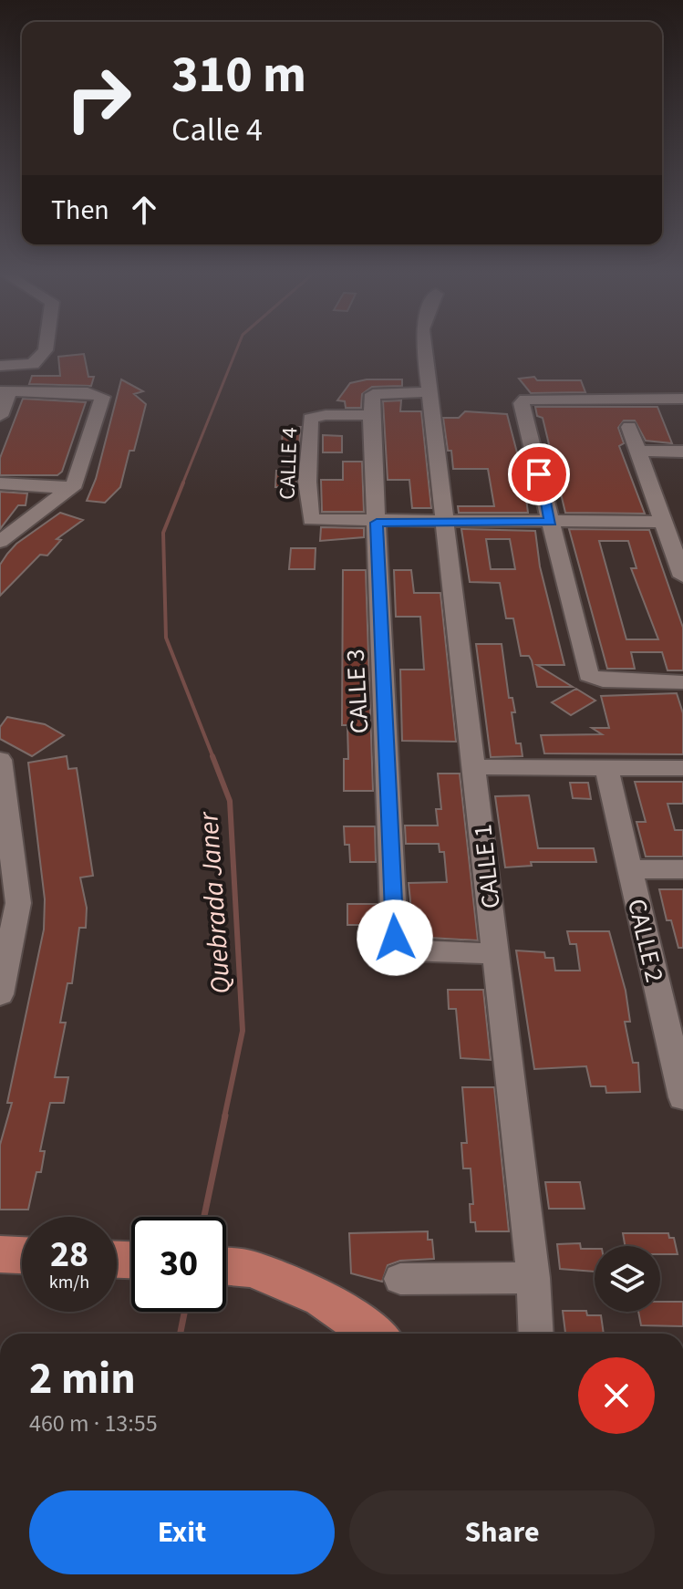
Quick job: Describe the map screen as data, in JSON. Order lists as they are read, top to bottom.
{
  "streets": {
    "street": [
      "CALLE 4",
      "CALLE 3",
      "CALLE 1",
      "CALLE 2"
    ]
  },
  "crossings": [
    ["CALLE 4", "CALLE 3"],
    ["CALLE 4", "CALLE 1"],
    ["CALLE 3", "CALLE 1"]
  ],
  "water": ["Quebrada Janer"],
  "page": {
    "turn": ["310 m", "Calle 4"],
    "then": "Then",
    "speed": "28 km/h",
    "limit": "30",
    "heading": ["2 min", "460 m · 13:55"],
    "buttons": ["Exit", "Share"]
  }
}
